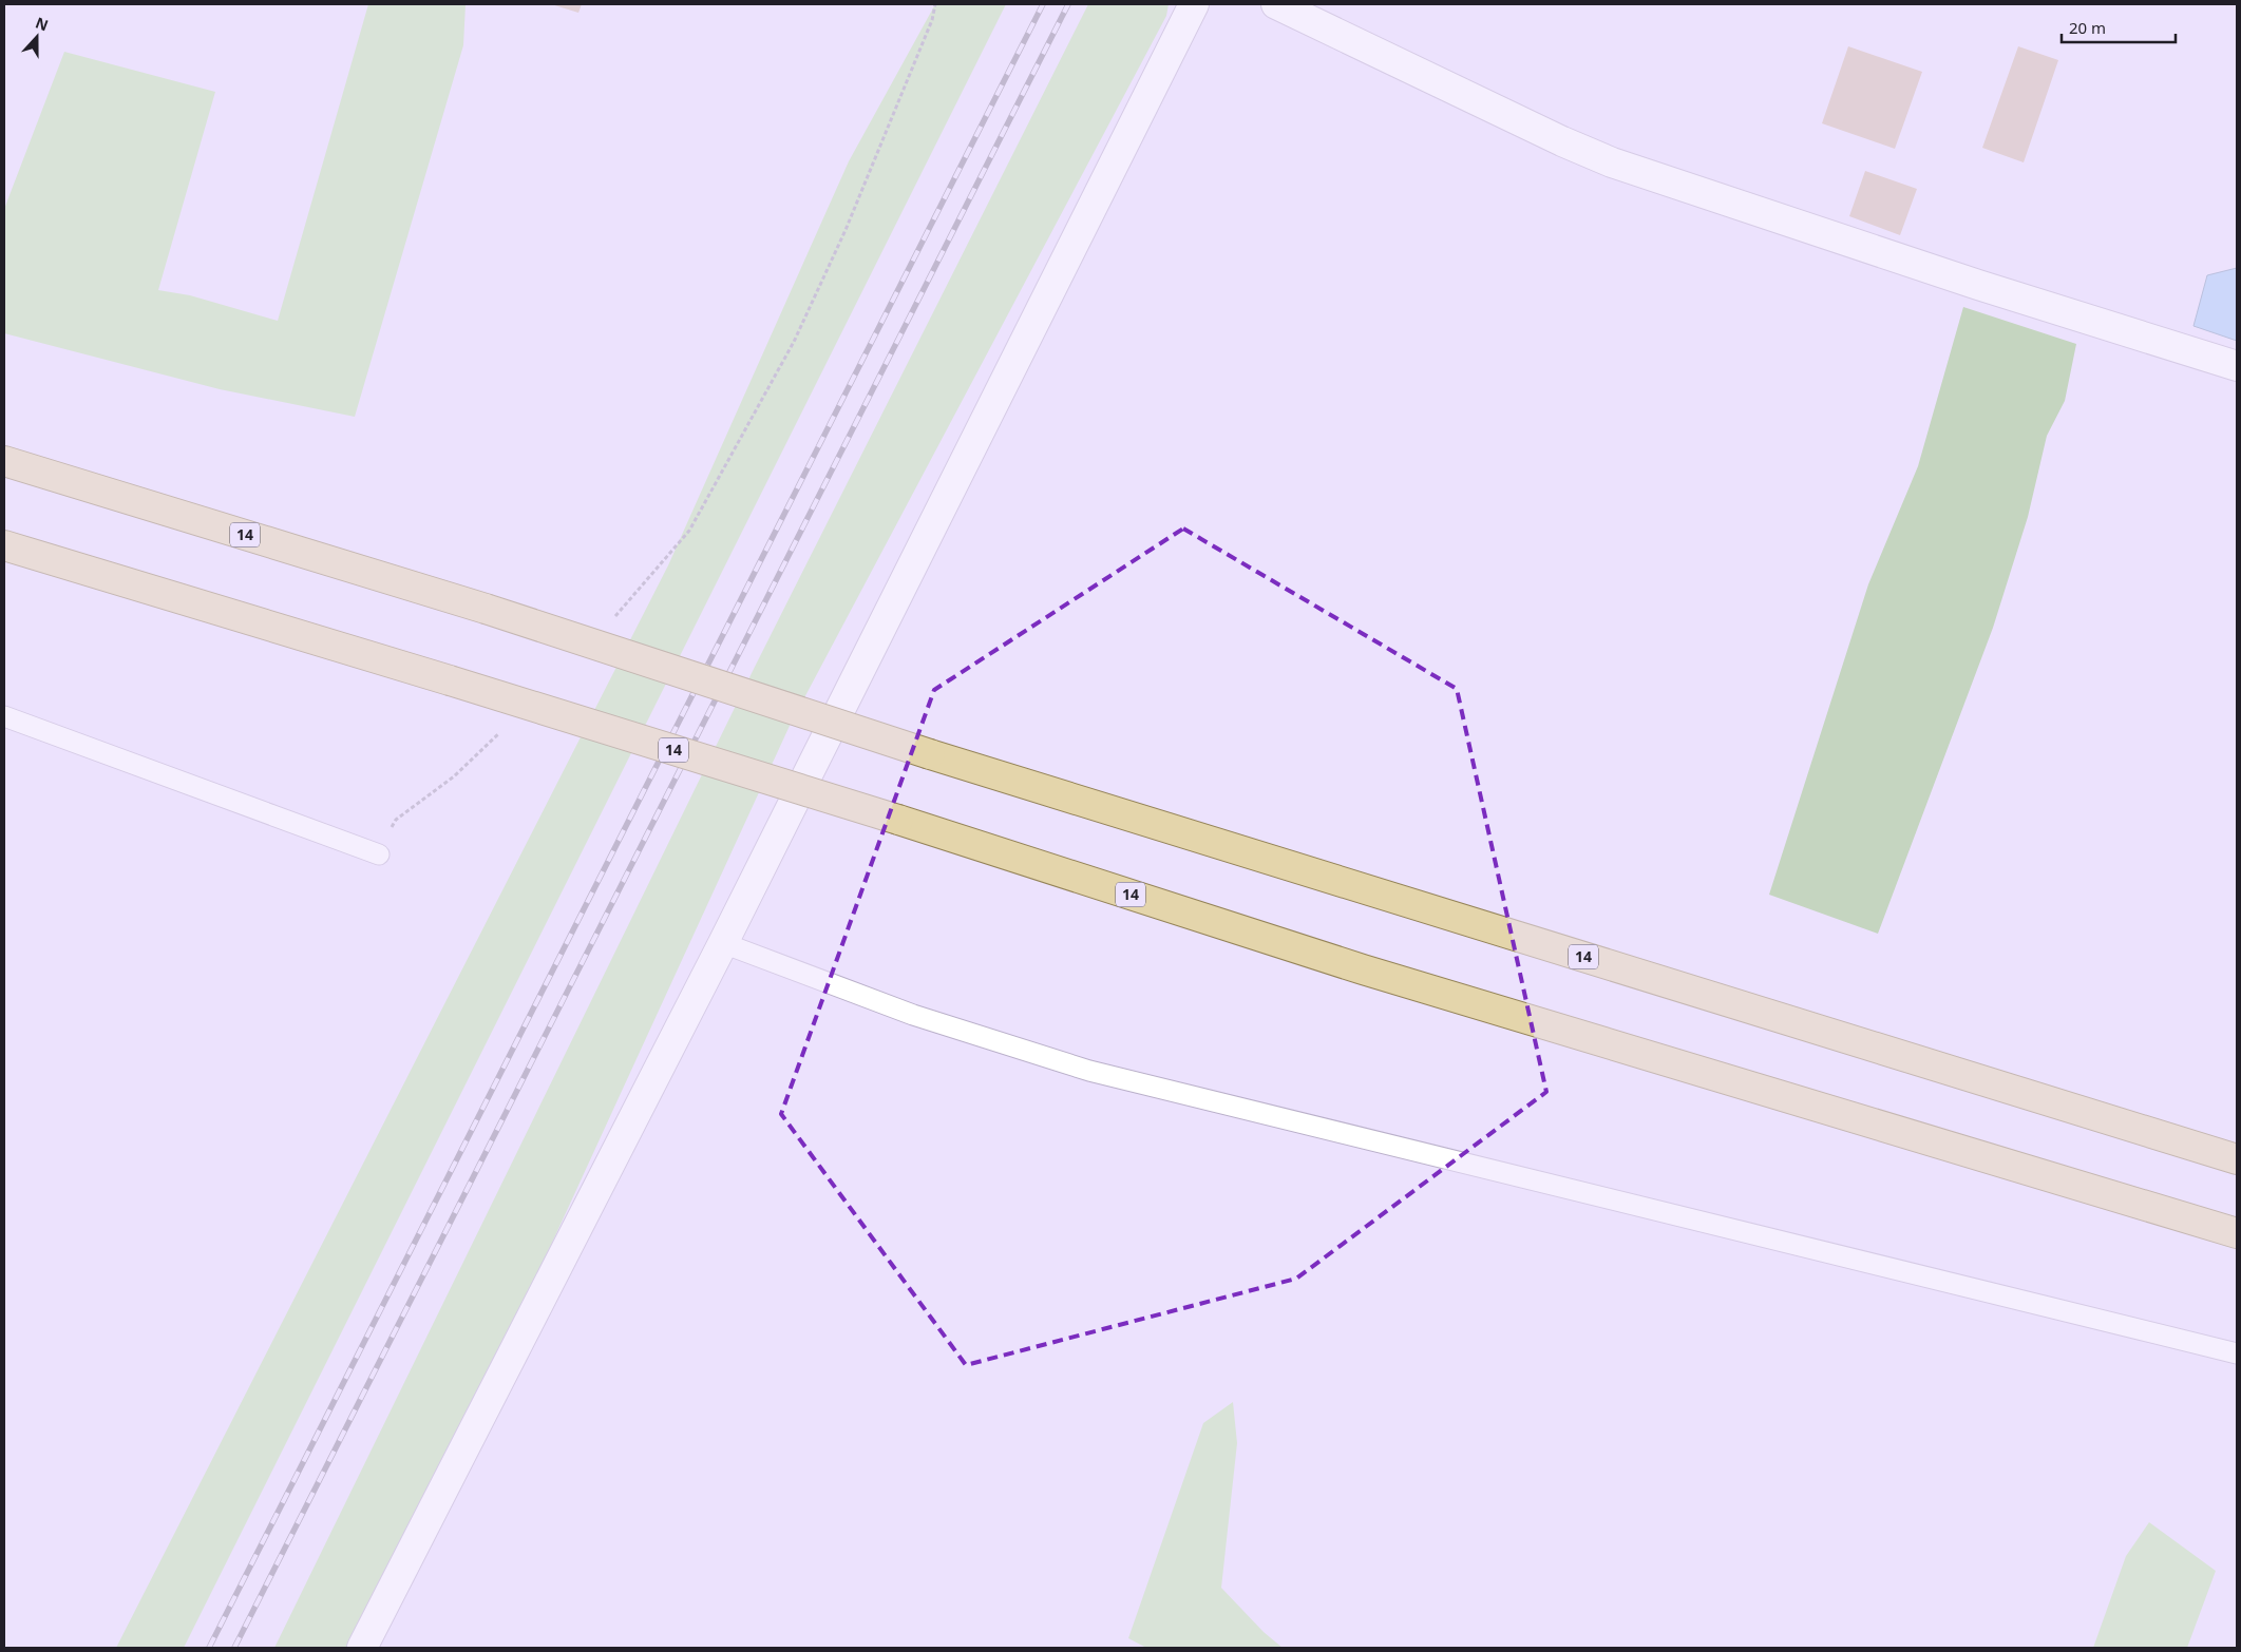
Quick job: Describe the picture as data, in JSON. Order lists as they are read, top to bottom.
{
  "streets": {
    "main road": ["14"]
  },
  "scale_bar": "20 m",
  "north": "top"
}
